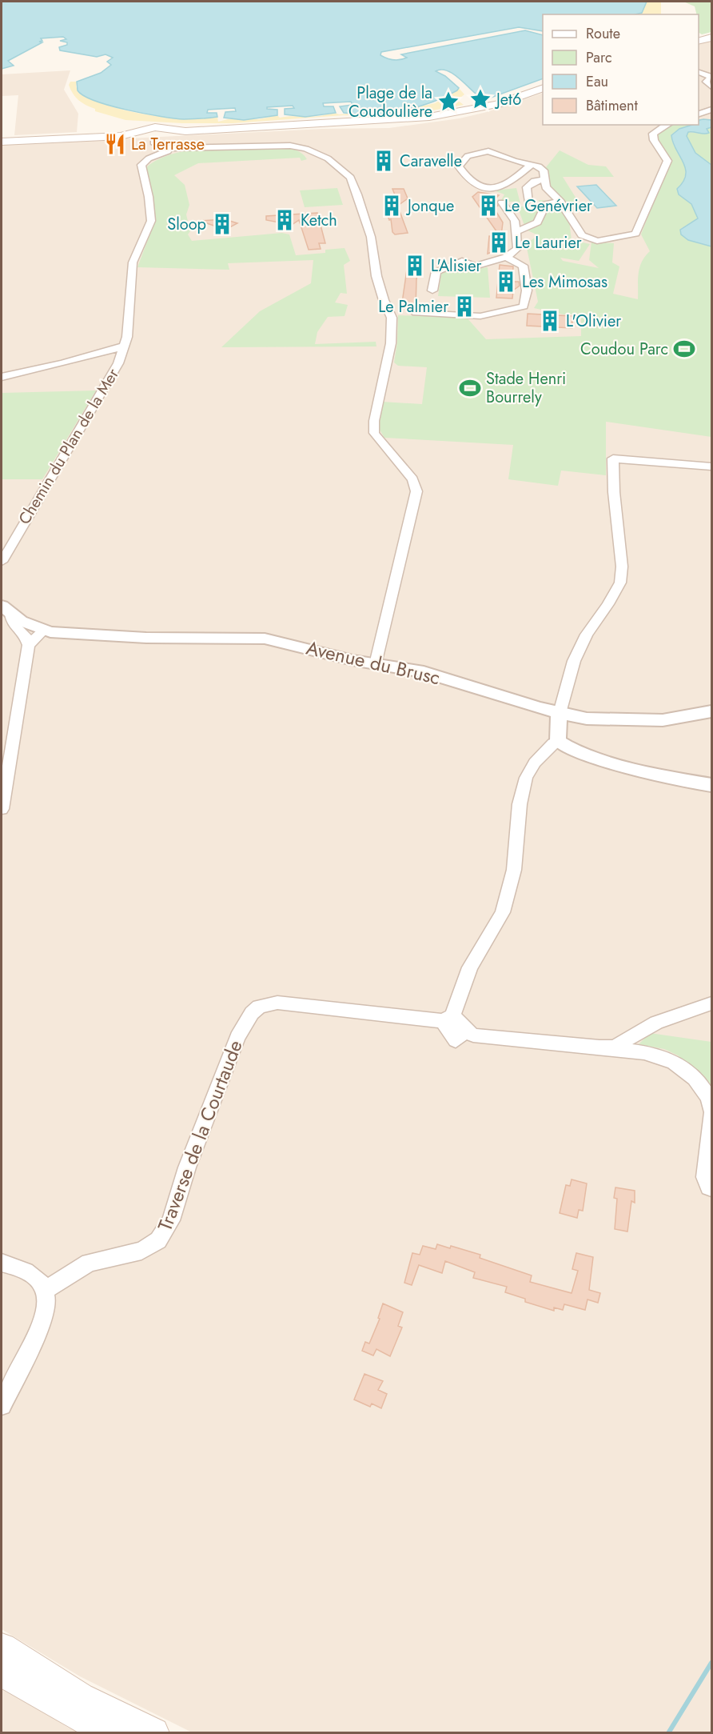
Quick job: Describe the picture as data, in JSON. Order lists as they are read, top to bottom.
{
  "streets": {
    "street": ["Chemin du Plan de la Mer", "Avenue du Brusc", "Traverse de la Courtaude"]
  },
  "places": {
    "place": ["Jet6", "Plage de la Coudoulière"],
    "restaurant": ["La Terrasse"],
    "building": [
      "Caravelle",
      "Jonque",
      "Le Genévrier",
      "Ketch",
      "Sloop",
      "Le Laurier",
      "L'Alisier",
      "Les Mimosas",
      "Le Palmier",
      "L'Olivier"
    ],
    "sports": ["Coudou Parc", "Stade Henri Bourrely"]
  },
  "legend": [
    "Route",
    "Parc",
    "Eau",
    "Bâtiment"
  ]
}
